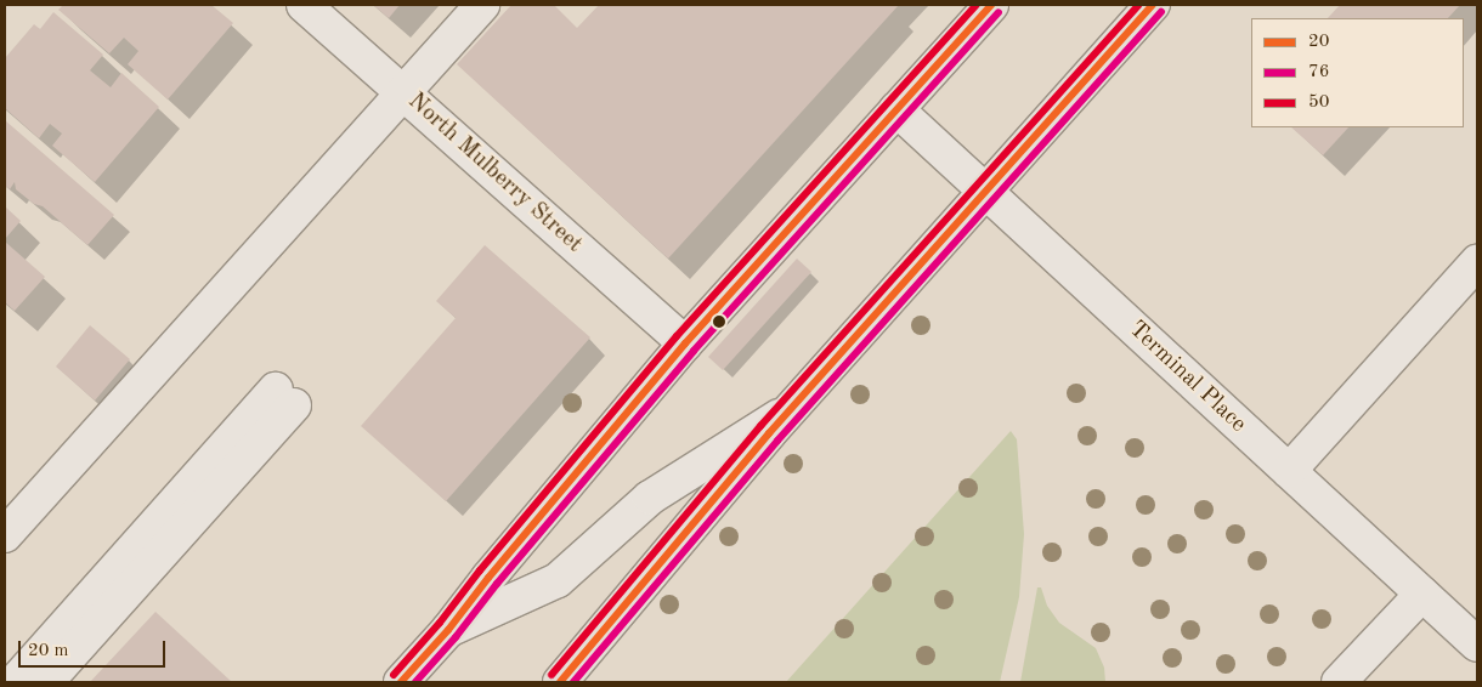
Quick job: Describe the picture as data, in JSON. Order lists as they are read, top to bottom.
{
  "streets": {
    "street": ["North Mulberry Street", "Terminal Place"]
  },
  "lines": ["transit line 20", "transit line 50", "transit line 76"],
  "legend": ["20", "76", "50"],
  "scale_bar": "20 m"
}
